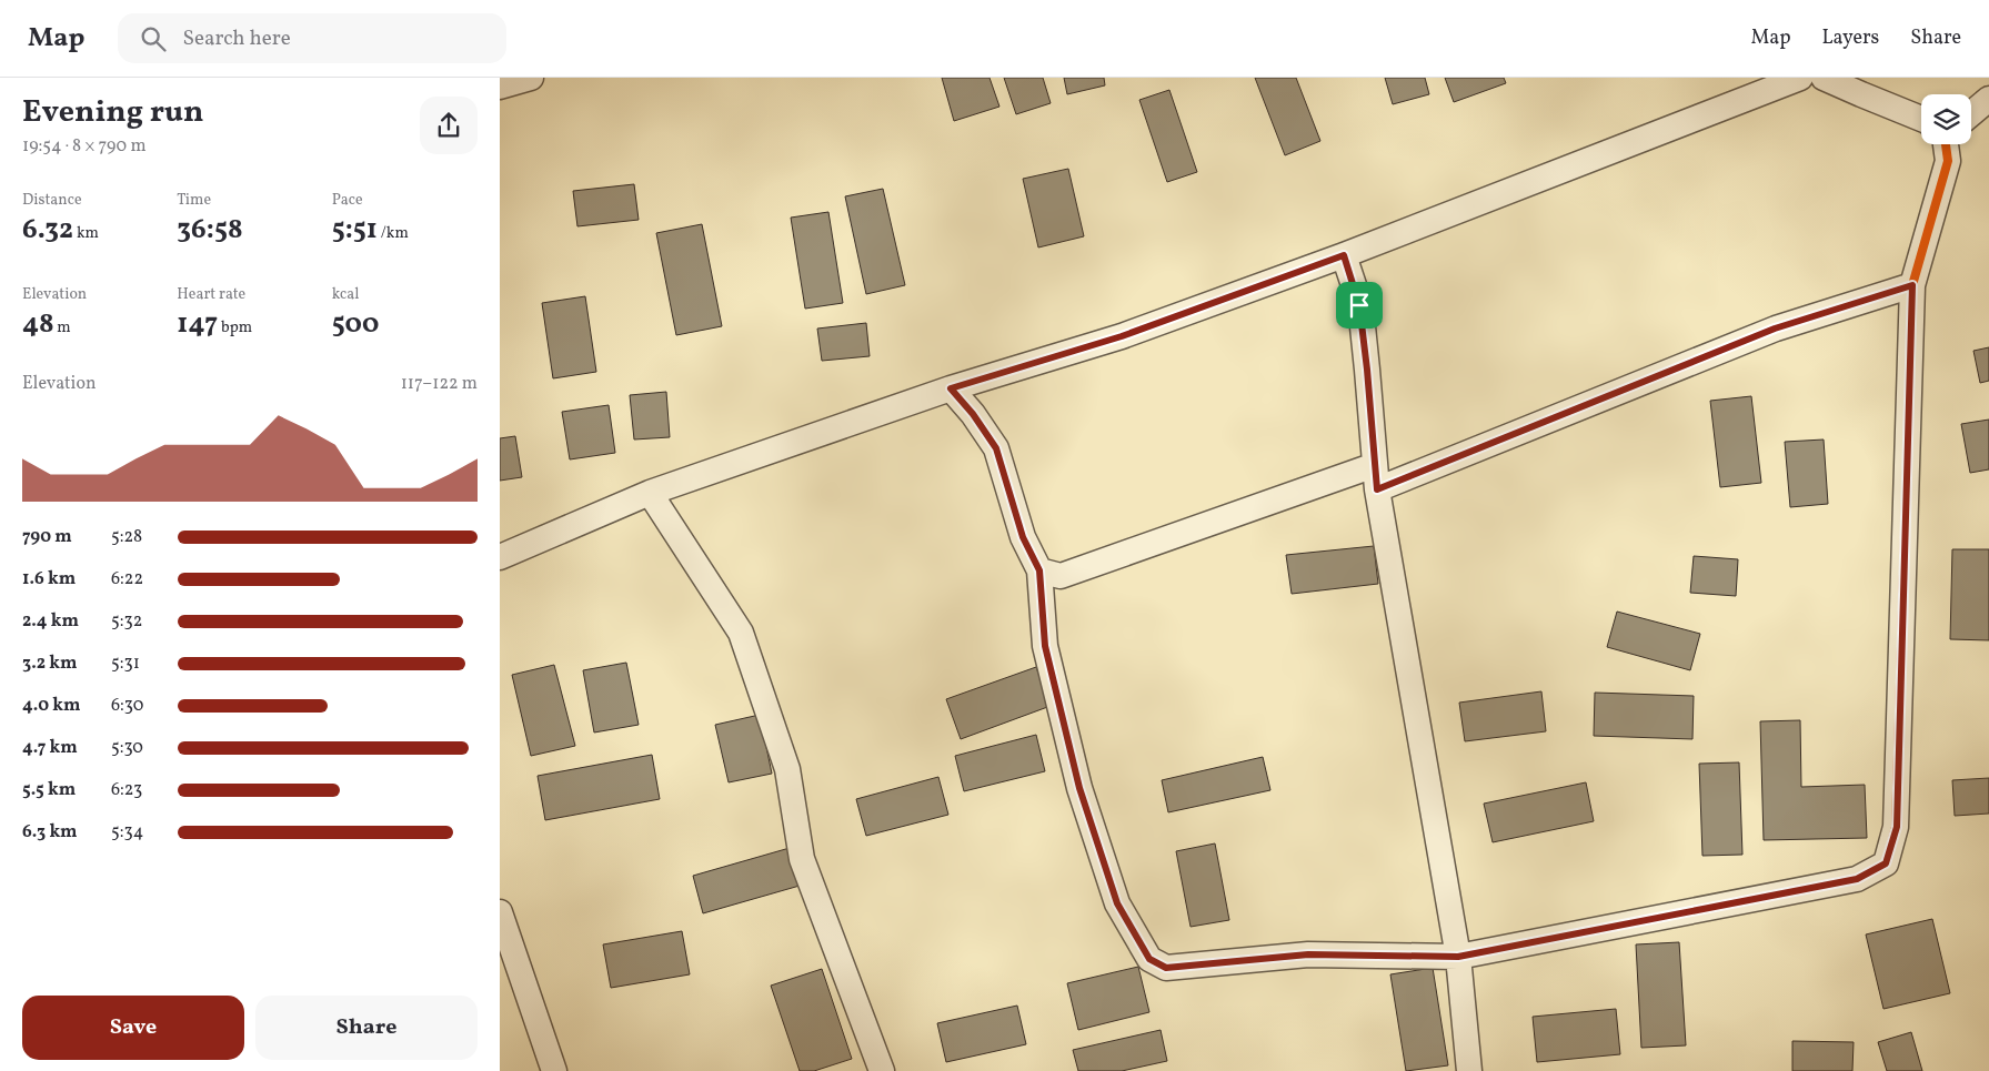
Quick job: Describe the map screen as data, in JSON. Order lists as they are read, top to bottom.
{
  "page": {
    "header": "Map",
    "search": "Search here",
    "nav": ["Map", "Layers", "Share"],
    "heading": ["Evening run", "19:54 · 8 × 790 m"],
    "stats": [
      ["Distance", "6.32 km"],
      ["Time", "36:58"],
      ["Pace", "5:51 /km"],
      ["Elevation", "48 m"],
      ["Heart rate", "147 bpm"],
      ["kcal", "500"]
    ],
    "chart": ["Elevation", "117–122 m"],
    "list": [
      {
        "name": "790 m",
        "note": "5:28"
      },
      {
        "name": "1.6 km",
        "note": "6:22"
      },
      {
        "name": "2.4 km",
        "note": "5:32"
      },
      {
        "name": "3.2 km",
        "note": "5:31"
      },
      {
        "name": "4.0 km",
        "note": "6:30"
      },
      {
        "name": "4.7 km",
        "note": "5:30"
      },
      {
        "name": "5.5 km",
        "note": "6:23"
      },
      {
        "name": "6.3 km",
        "note": "5:34"
      }
    ],
    "buttons": ["Save", "Share"]
  }
}
